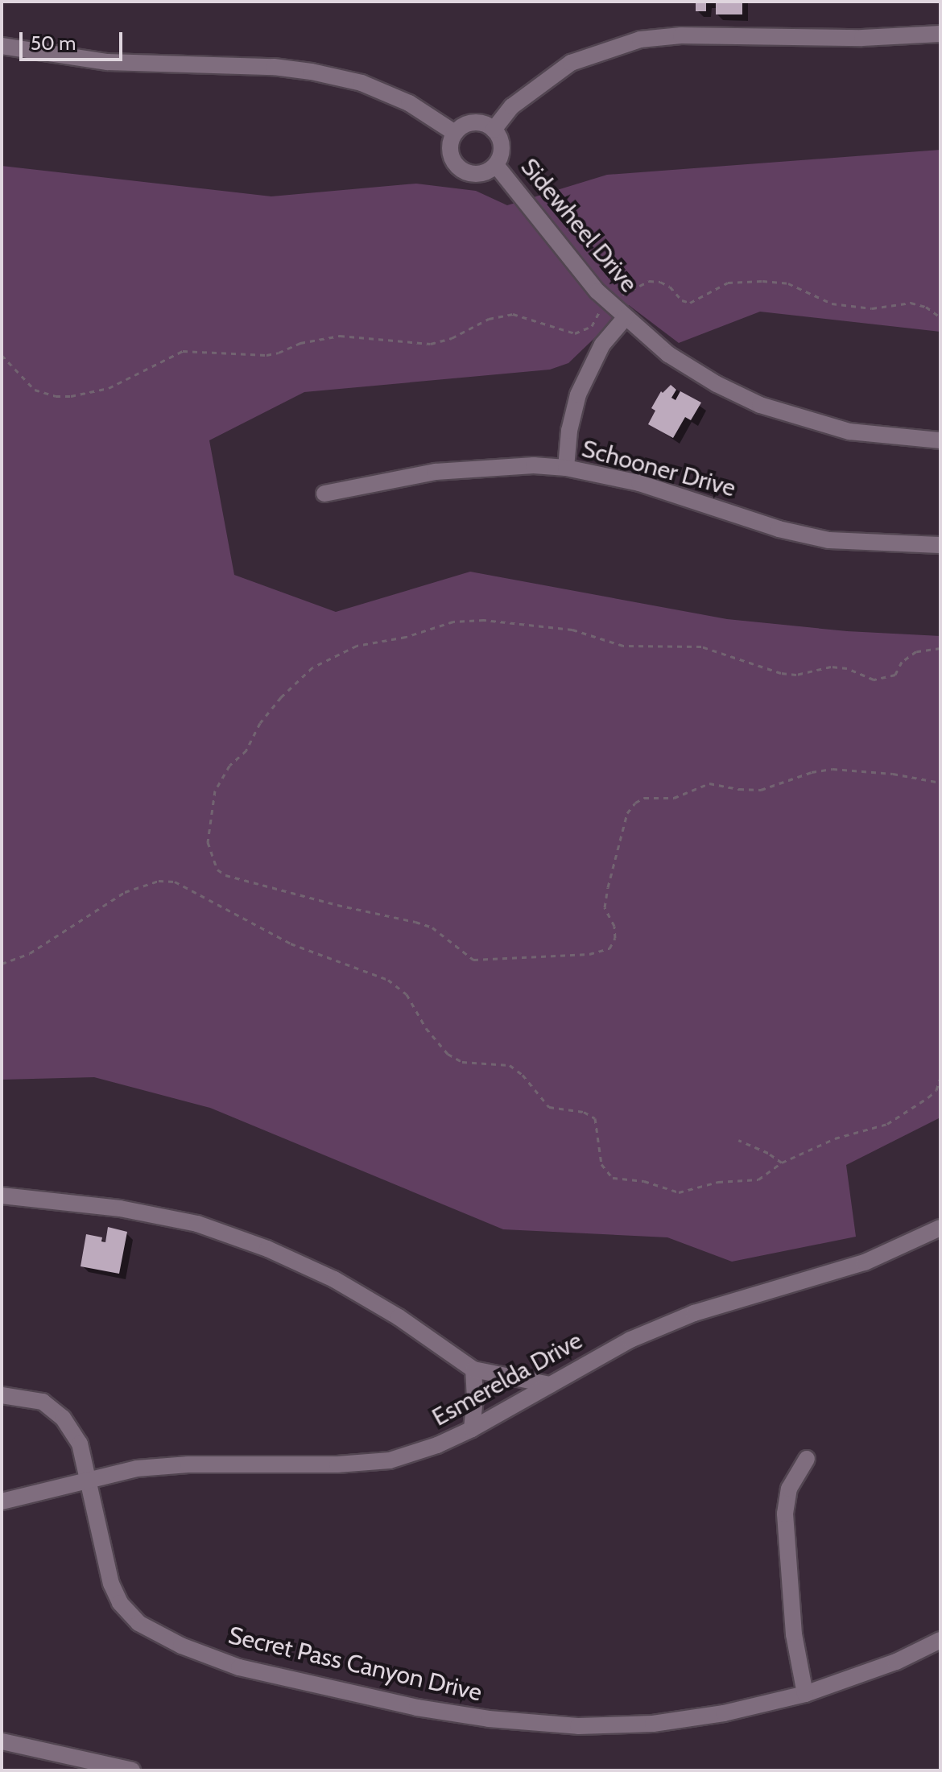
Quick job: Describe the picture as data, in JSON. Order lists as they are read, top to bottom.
{
  "streets": {
    "street": [
      "Sidewheel Drive",
      "Schooner Drive",
      "Esmerelda Drive",
      "Secret Pass Canyon Drive"
    ]
  },
  "crossings": [
    ["Esmerelda Drive", "Secret Pass Canyon Drive"]
  ],
  "scale_bar": "50 m"
}
